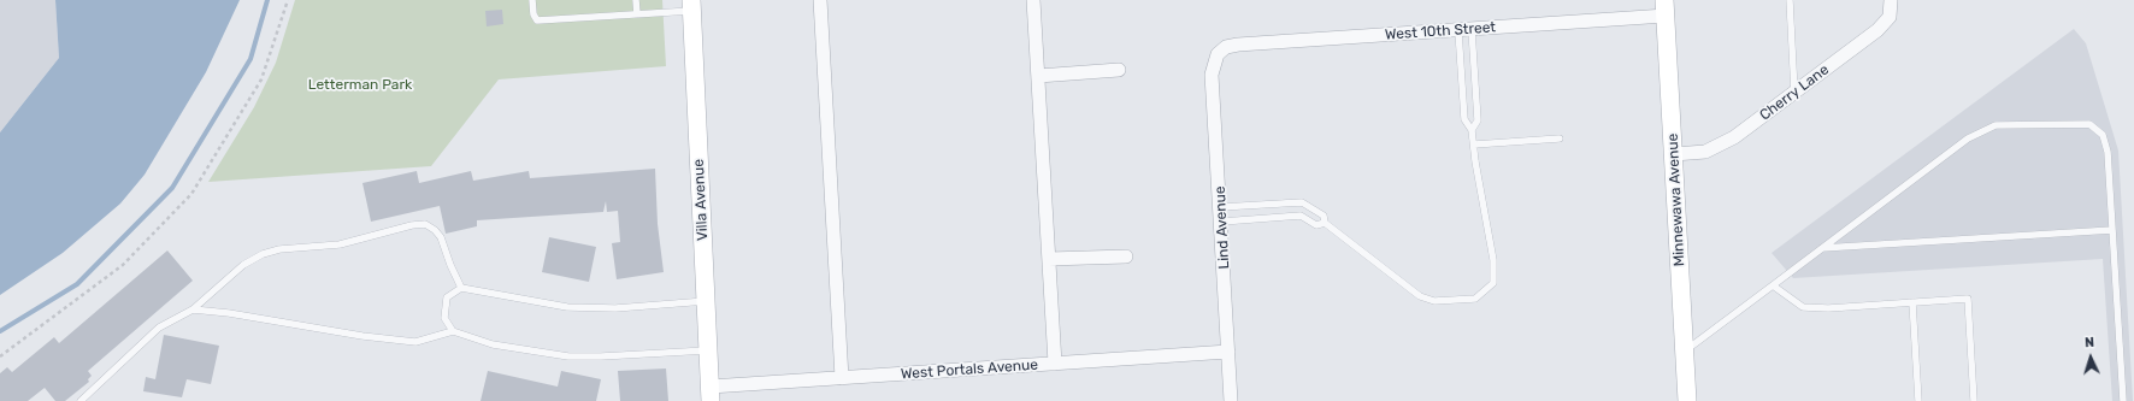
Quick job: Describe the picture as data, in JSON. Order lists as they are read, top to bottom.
{
  "streets": {
    "main road": ["Villa Avenue", "Minnewawa Avenue"],
    "street": [
      "West 10th Street",
      "Cherry Lane",
      "Lind Avenue",
      "West Portals Avenue"
    ]
  },
  "crossings": [
    ["West 10th Street", "Minnewawa Avenue"],
    ["West 10th Street", "Lind Avenue"],
    ["Cherry Lane", "Minnewawa Avenue"],
    ["Villa Avenue", "West Portals Avenue"],
    ["Lind Avenue", "West Portals Avenue"]
  ],
  "parks": ["Letterman Park"],
  "north": "top"
}
